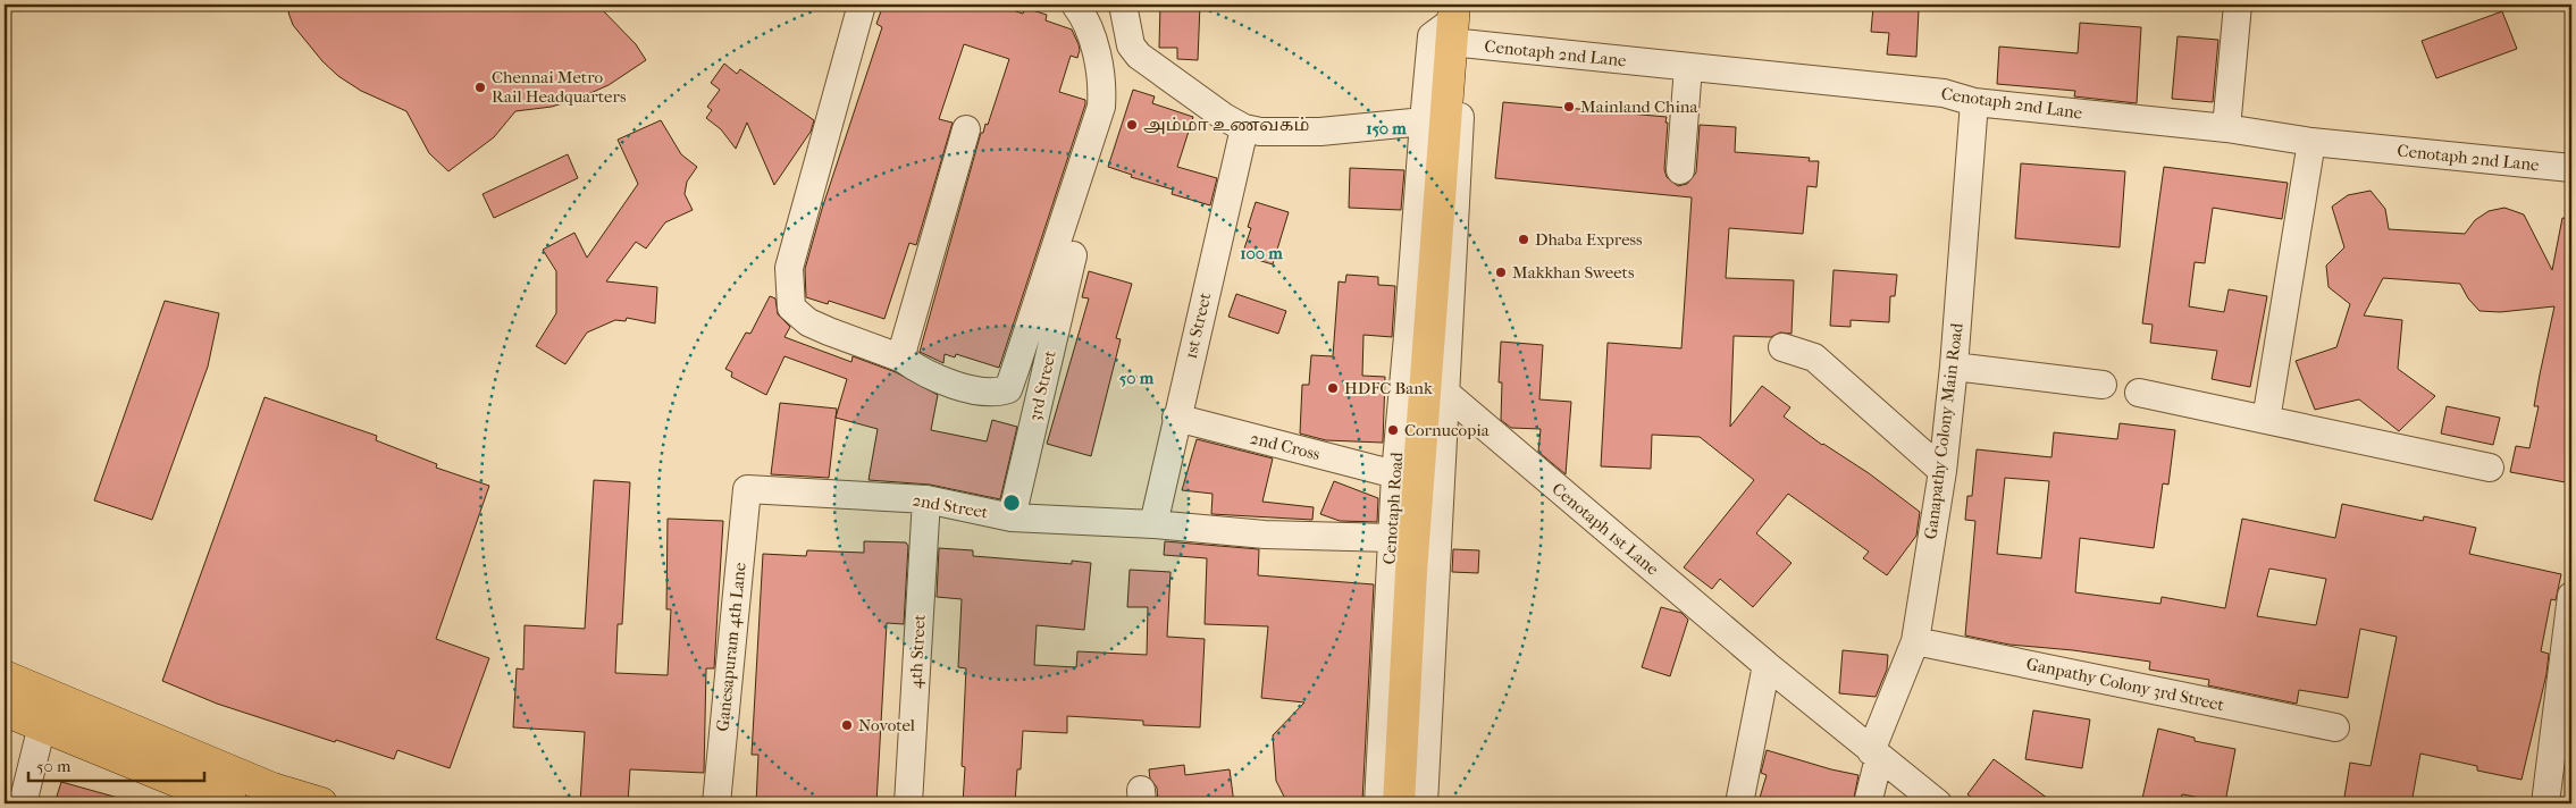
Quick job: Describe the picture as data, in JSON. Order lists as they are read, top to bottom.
{
  "streets": {
    "street": [
      "Cenotaph 2nd Lane",
      "1st Street",
      "3rd Street",
      "Ganapathy Colony Main Road",
      "2nd Cross",
      "2nd Street",
      "Cenotaph Road",
      "Cenotaph 1st Lane",
      "Ganesapuram 4th Lane",
      "4th Street",
      "Ganpathy Colony 3rd Street"
    ]
  },
  "crossings": [
    ["Cenotaph 2nd Lane", "Ganapathy Colony Main Road"],
    ["Cenotaph 2nd Lane", "Cenotaph Road"],
    ["1st Street", "2nd Cross"],
    ["1st Street", "2nd Street"],
    ["3rd Street", "2nd Street"],
    ["Ganapathy Colony Main Road", "Cenotaph 1st Lane"],
    ["Ganapathy Colony Main Road", "Ganpathy Colony 3rd Street"],
    ["2nd Cross", "Cenotaph Road"],
    ["2nd Street", "Cenotaph Road"],
    ["2nd Street", "Ganesapuram 4th Lane"],
    ["2nd Street", "4th Street"]
  ],
  "places": [
    "Chennai Metro Rail Headquarters",
    "Mainland China",
    "அம்மா உணவகம்",
    "Dhaba Express",
    "Makkhan Sweets",
    "HDFC Bank",
    "Cornucopia",
    "Novotel"
  ],
  "scale_bar": "50 m",
  "rings": ["150 m", "100 m", "50 m"]
}
